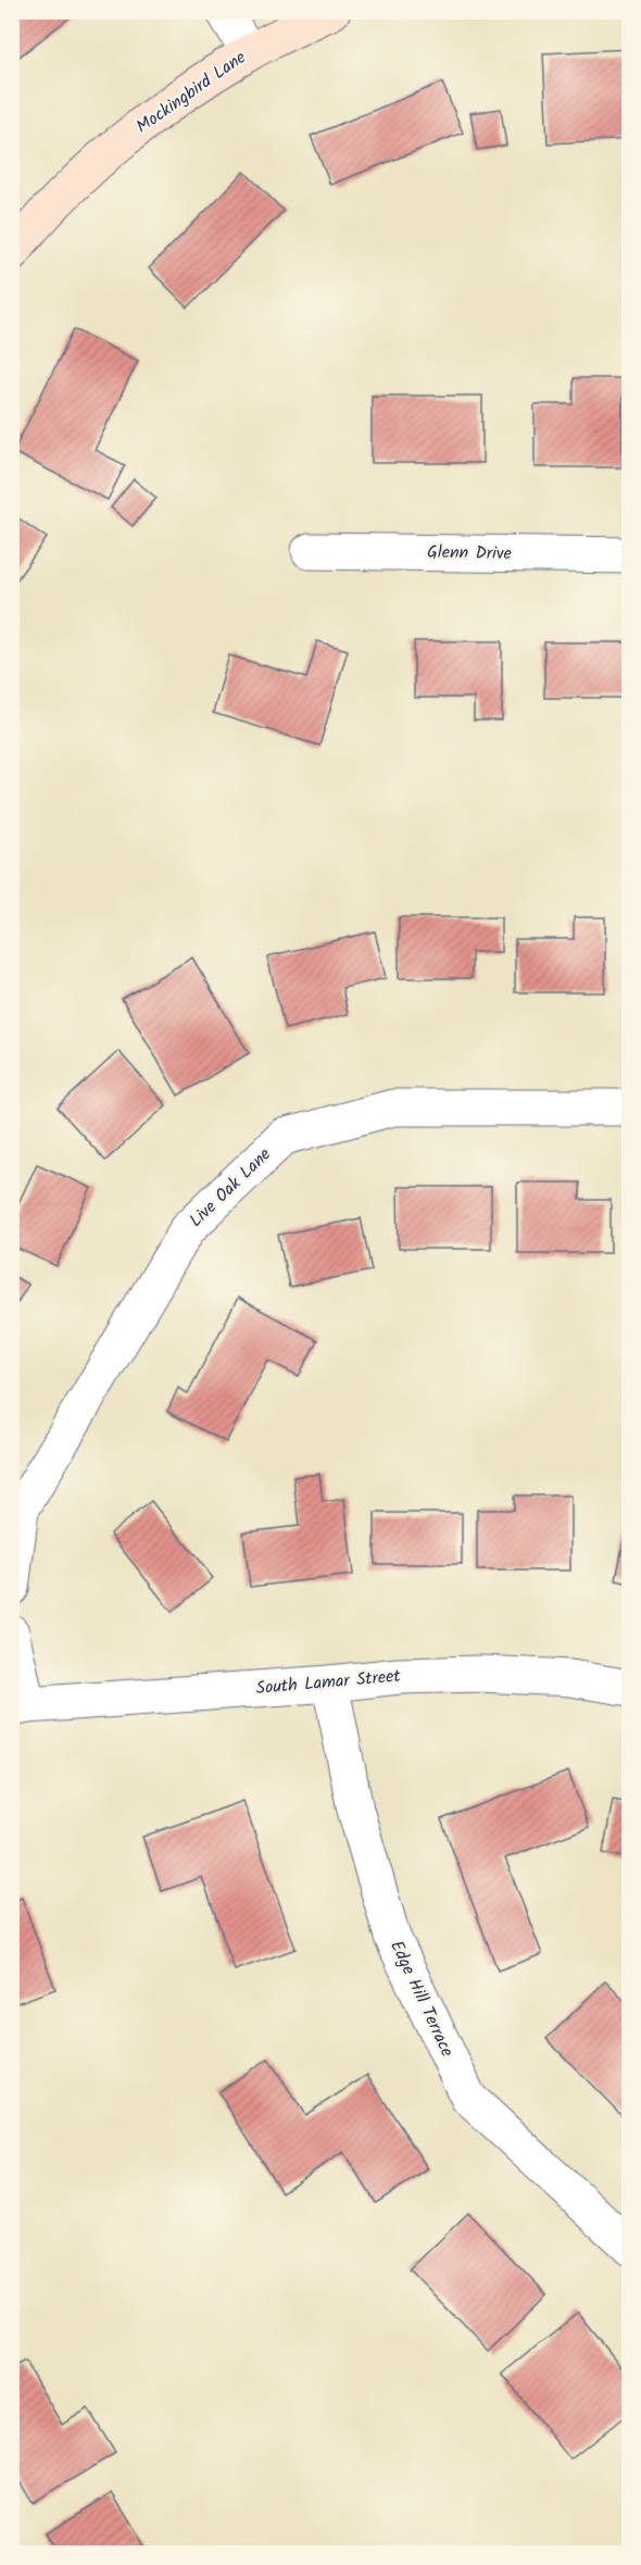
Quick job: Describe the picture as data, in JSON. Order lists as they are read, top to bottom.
{
  "streets": {
    "street": [
      "Mockingbird Lane",
      "Glenn Drive",
      "Live Oak Lane",
      "South Lamar Street",
      "Edge Hill Terrace"
    ]
  },
  "crossings": [
    ["South Lamar Street", "Edge Hill Terrace"]
  ]
}
